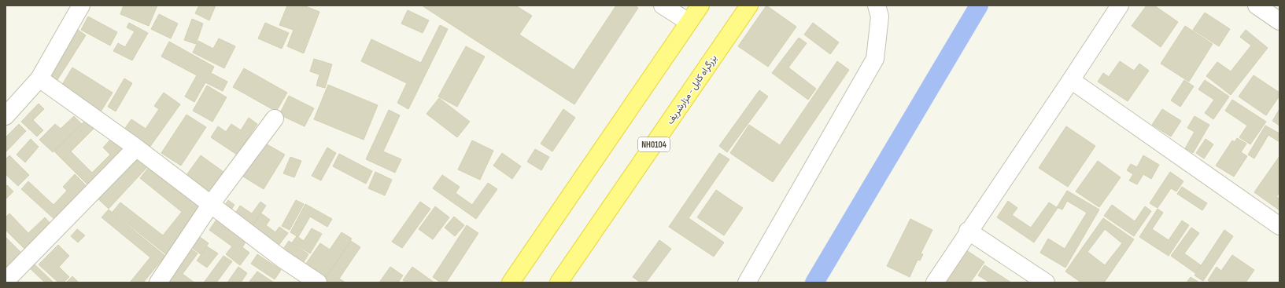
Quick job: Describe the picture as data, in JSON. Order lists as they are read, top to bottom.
{
  "streets": {
    "highway": ["بزرگراه کابل - مزارشریف", "NH0104"]
  }
}
